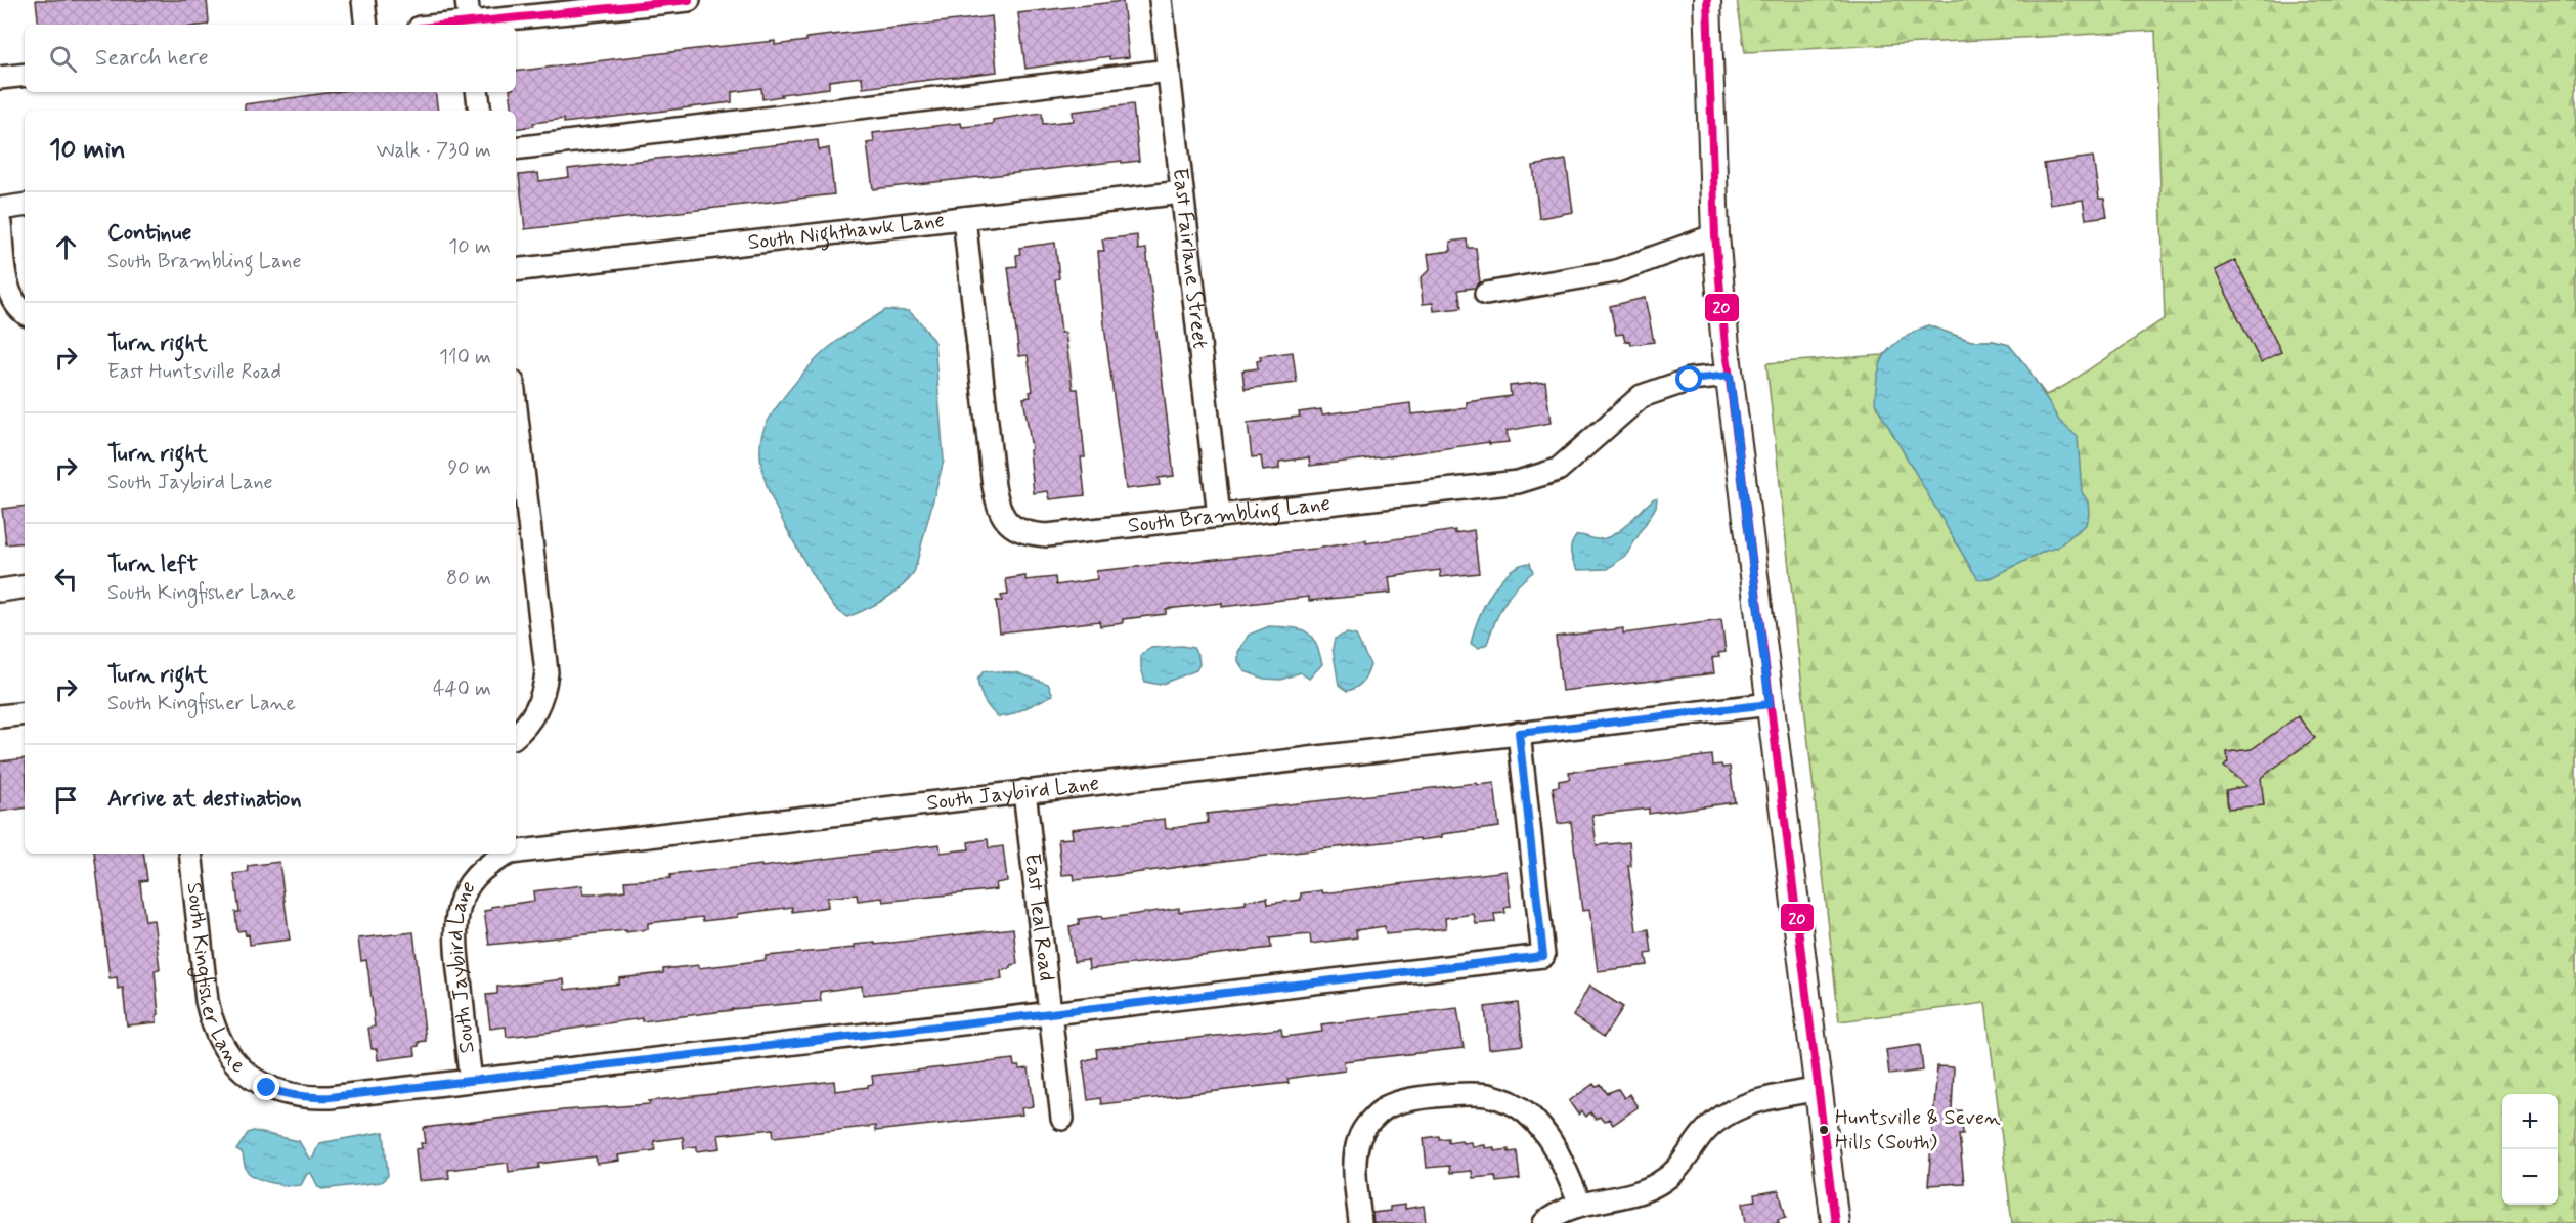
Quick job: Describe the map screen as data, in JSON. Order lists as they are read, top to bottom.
{
  "streets": {
    "street": [
      "South Nighthawk Lane",
      "East Fairlane Street",
      "South Brambling Lane",
      "South Jaybird Lane",
      "East Teal Road",
      "South Kingfisher Lane"
    ]
  },
  "crossings": [
    ["South Nighthawk Lane", "East Fairlane Street"],
    ["South Nighthawk Lane", "South Brambling Lane"],
    ["East Fairlane Street", "South Brambling Lane"],
    ["South Jaybird Lane", "East Teal Road"],
    ["South Jaybird Lane", "South Kingfisher Lane"],
    ["East Teal Road", "South Kingfisher Lane"]
  ],
  "places": ["Huntsville & Seven Hills (South)"],
  "lines": ["transit line 20"],
  "page": {
    "search": "Search here",
    "heading": ["10 min", "Walk · 730 m"],
    "list": [
      ["Continue", "South Brambling Lane", "10 m"],
      ["Turn right", "East Huntsville Road", "110 m"],
      ["Turn right", "South Jaybird Lane", "90 m"],
      ["Turn left", "South Kingfisher Lane", "80 m"],
      ["Turn right", "South Kingfisher Lane", "440 m"],
      "Arrive at destination"
    ],
    "map_buttons": ["+", "−"]
  }
}
